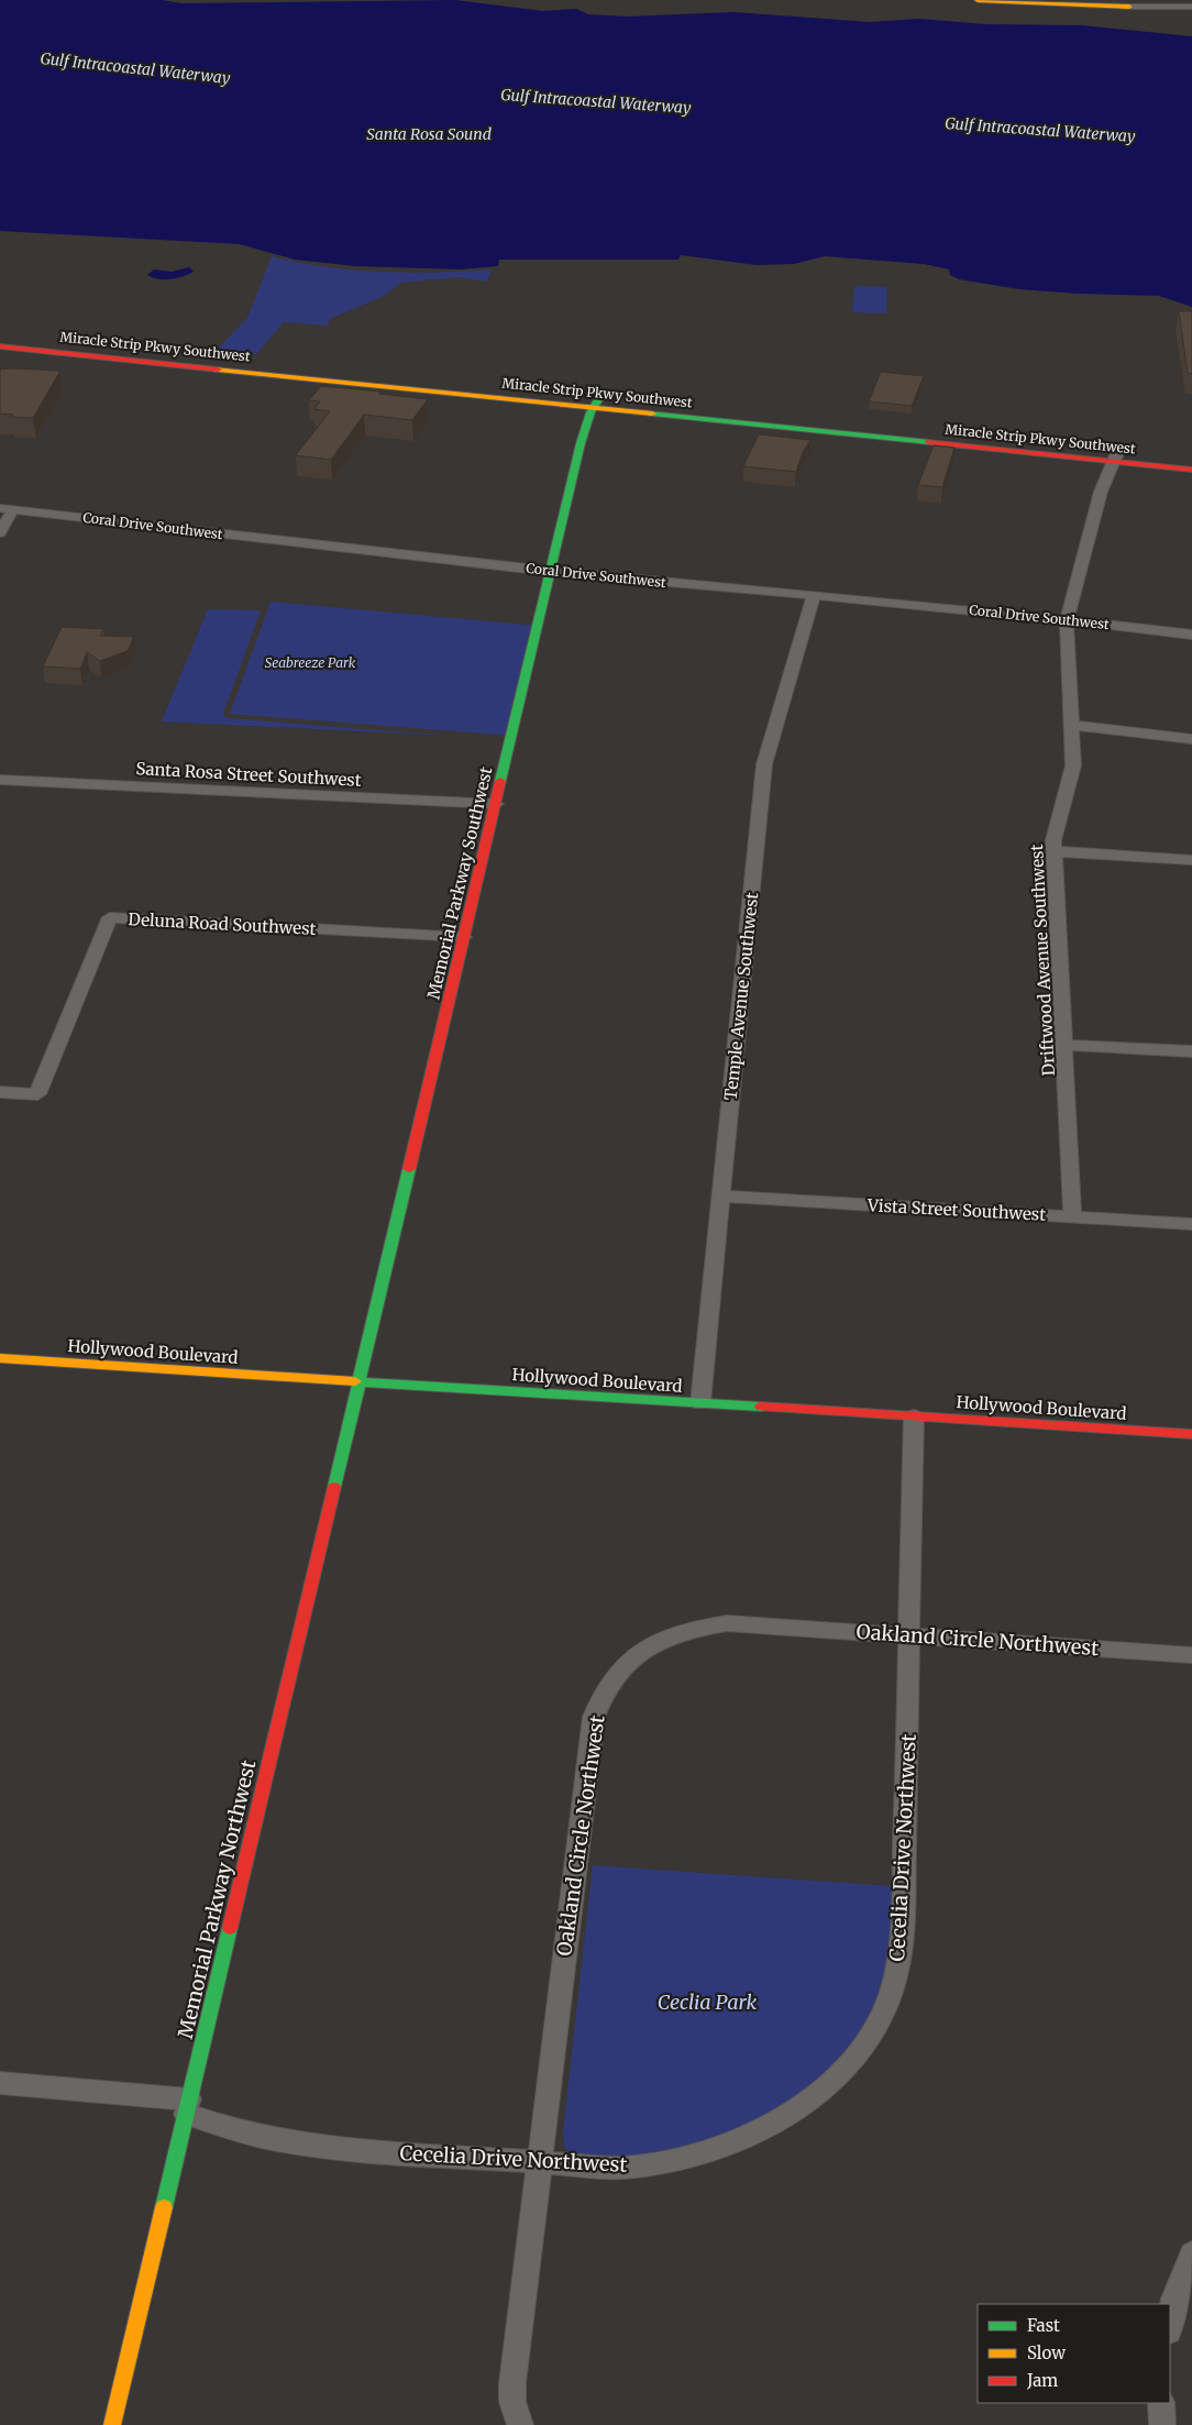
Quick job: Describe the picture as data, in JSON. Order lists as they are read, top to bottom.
{
  "streets": {
    "main road": [
      "Miracle Strip Pkwy Southwest",
      "Memorial Parkway Southwest",
      "Hollywood Boulevard",
      "Memorial Parkway Northwest"
    ],
    "street": [
      "Coral Drive Southwest",
      "Santa Rosa Street Southwest",
      "Deluna Road Southwest",
      "Driftwood Avenue Southwest",
      "Temple Avenue Southwest",
      "Vista Street Southwest",
      "Oakland Circle Northwest",
      "Cecelia Drive Northwest"
    ]
  },
  "crossings": [
    ["Miracle Strip Pkwy Southwest", "Memorial Parkway Southwest"],
    ["Miracle Strip Pkwy Southwest", "Driftwood Avenue Southwest"],
    ["Coral Drive Southwest", "Memorial Parkway Southwest"],
    ["Coral Drive Southwest", "Driftwood Avenue Southwest"],
    ["Coral Drive Southwest", "Temple Avenue Southwest"],
    ["Santa Rosa Street Southwest", "Memorial Parkway Southwest"],
    ["Memorial Parkway Southwest", "Deluna Road Southwest"],
    ["Memorial Parkway Southwest", "Hollywood Boulevard"],
    ["Memorial Parkway Southwest", "Memorial Parkway Northwest"],
    ["Driftwood Avenue Southwest", "Vista Street Southwest"],
    ["Temple Avenue Southwest", "Vista Street Southwest"],
    ["Temple Avenue Southwest", "Hollywood Boulevard"],
    ["Hollywood Boulevard", "Cecelia Drive Northwest"],
    ["Hollywood Boulevard", "Memorial Parkway Northwest"],
    ["Oakland Circle Northwest", "Cecelia Drive Northwest"],
    ["Cecelia Drive Northwest", "Memorial Parkway Northwest"]
  ],
  "water": ["Gulf Intracoastal Waterway", "Santa Rosa Sound"],
  "parks": ["Seabreeze Park", "Ceclia Park"],
  "legend": ["Fast", "Slow", "Jam"]
}
